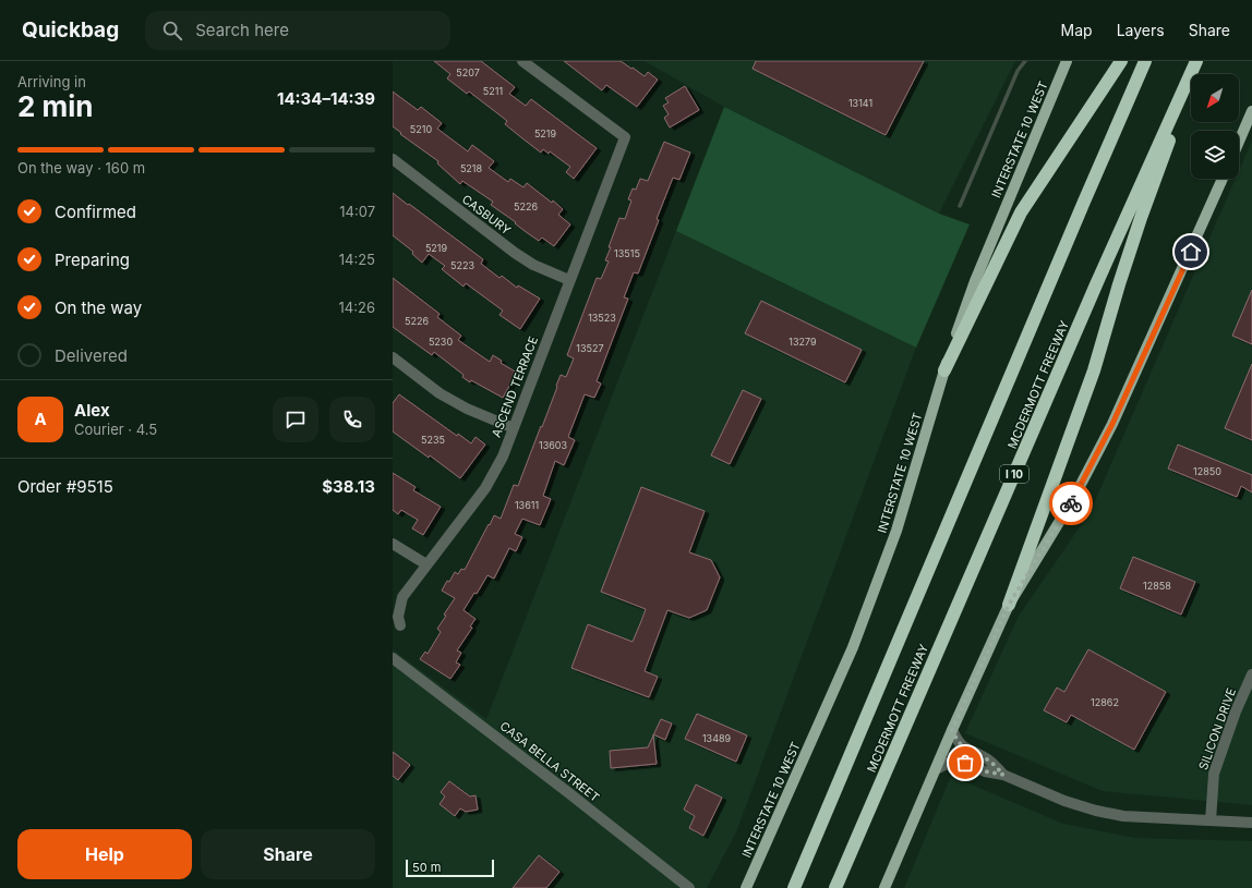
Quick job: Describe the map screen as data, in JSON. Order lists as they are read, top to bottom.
{
  "streets": {
    "highway": ["MCDERMOTT FREEWAY", "I 10"],
    "main road": ["INTERSTATE 10 WEST"],
    "street": [
      "CASBURY",
      "ASCEND TERRACE",
      "SILICON DRIVE",
      "CASA BELLA STREET"
    ]
  },
  "crossings": [
    ["CASBURY", "ASCEND TERRACE"]
  ],
  "house_numbers": [
    "5207",
    "5211",
    "13141",
    "5210",
    "5219",
    "5218",
    "5226",
    "5219",
    "13515",
    "5223",
    "13523",
    "5226",
    "5230",
    "13279",
    "13527",
    "5235",
    "13603",
    "12850",
    "13611",
    "12858",
    "12862",
    "13489"
  ],
  "scale_bar": "50 m",
  "north": "bottom left",
  "page": {
    "header": "Quickbag",
    "search": "Search here",
    "nav": ["Map", "Layers", "Share"],
    "heading": ["2 min", "Arriving in", "14:34–14:39"],
    "panel": [
      "Alex",
      "Courier · 4.5",
      "Order #9515",
      "$38.13"
    ],
    "bar": "On the way · 160 m",
    "list": [
      ["Confirmed", "14:07"],
      ["Preparing", "14:25"],
      ["On the way", "14:26"],
      "Delivered"
    ],
    "round": "A",
    "buttons": ["Help", "Share"],
    "scale": "50 m"
  }
}
